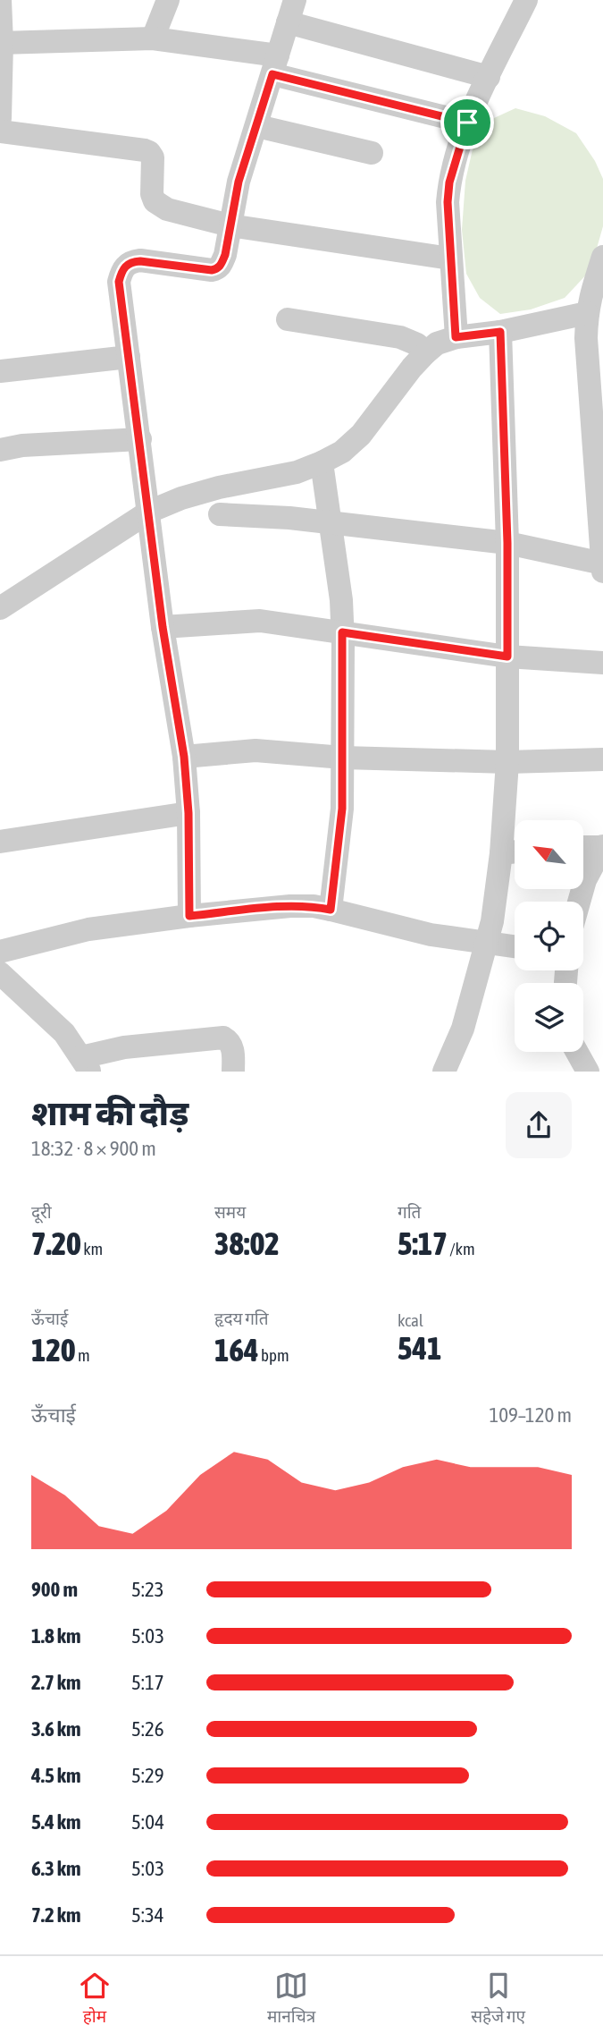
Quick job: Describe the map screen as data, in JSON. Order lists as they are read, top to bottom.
{
  "north": "top left",
  "page": {
    "heading": ["शाम की दौड़", "18:32 · 8 × 900 m"],
    "stats": [
      ["दूरी", "7.20 km"],
      ["समय", "38:02"],
      ["गति", "5:17 /km"],
      ["ऊँचाई", "120 m"],
      ["हृदय गति", "164 bpm"],
      ["kcal", "541"]
    ],
    "chart": ["ऊँचाई", "109–120 m"],
    "list": [
      {
        "name": "900 m",
        "note": "5:23"
      },
      {
        "name": "1.8 km",
        "note": "5:03"
      },
      {
        "name": "2.7 km",
        "note": "5:17"
      },
      {
        "name": "3.6 km",
        "note": "5:26"
      },
      {
        "name": "4.5 km",
        "note": "5:29"
      },
      {
        "name": "5.4 km",
        "note": "5:04"
      },
      {
        "name": "6.3 km",
        "note": "5:03"
      },
      {
        "name": "7.2 km",
        "note": "5:34"
      }
    ],
    "tabs": ["होम", "मानचित्र", "सहेजे गए"]
  }
}
